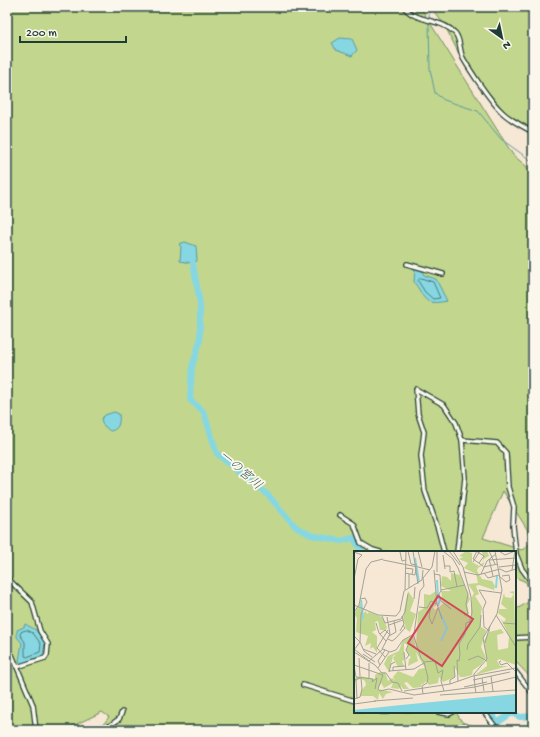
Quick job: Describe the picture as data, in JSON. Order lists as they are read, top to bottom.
{
  "water": ["一の宮川"],
  "scale_bar": "200 m",
  "north": "bottom right"
}
